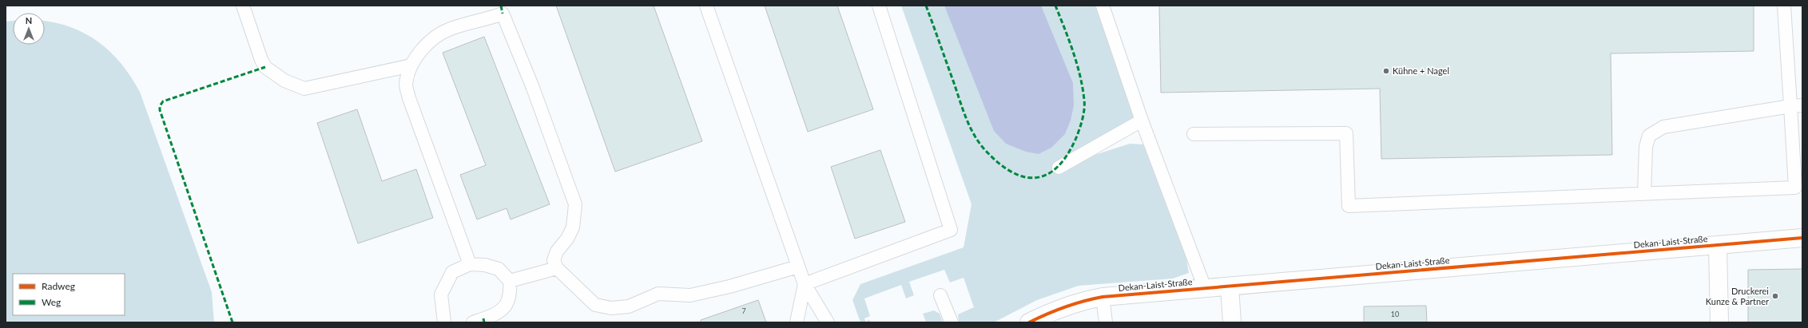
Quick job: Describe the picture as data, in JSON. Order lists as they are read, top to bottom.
{
  "streets": {
    "street": ["Dekan-Laist-Straße"]
  },
  "places": ["Kühne + Nagel", "Druckerei Kunze & Partner"],
  "house_numbers": ["7", "10"],
  "legend": ["Radweg", "Weg"],
  "north": "top"
}
